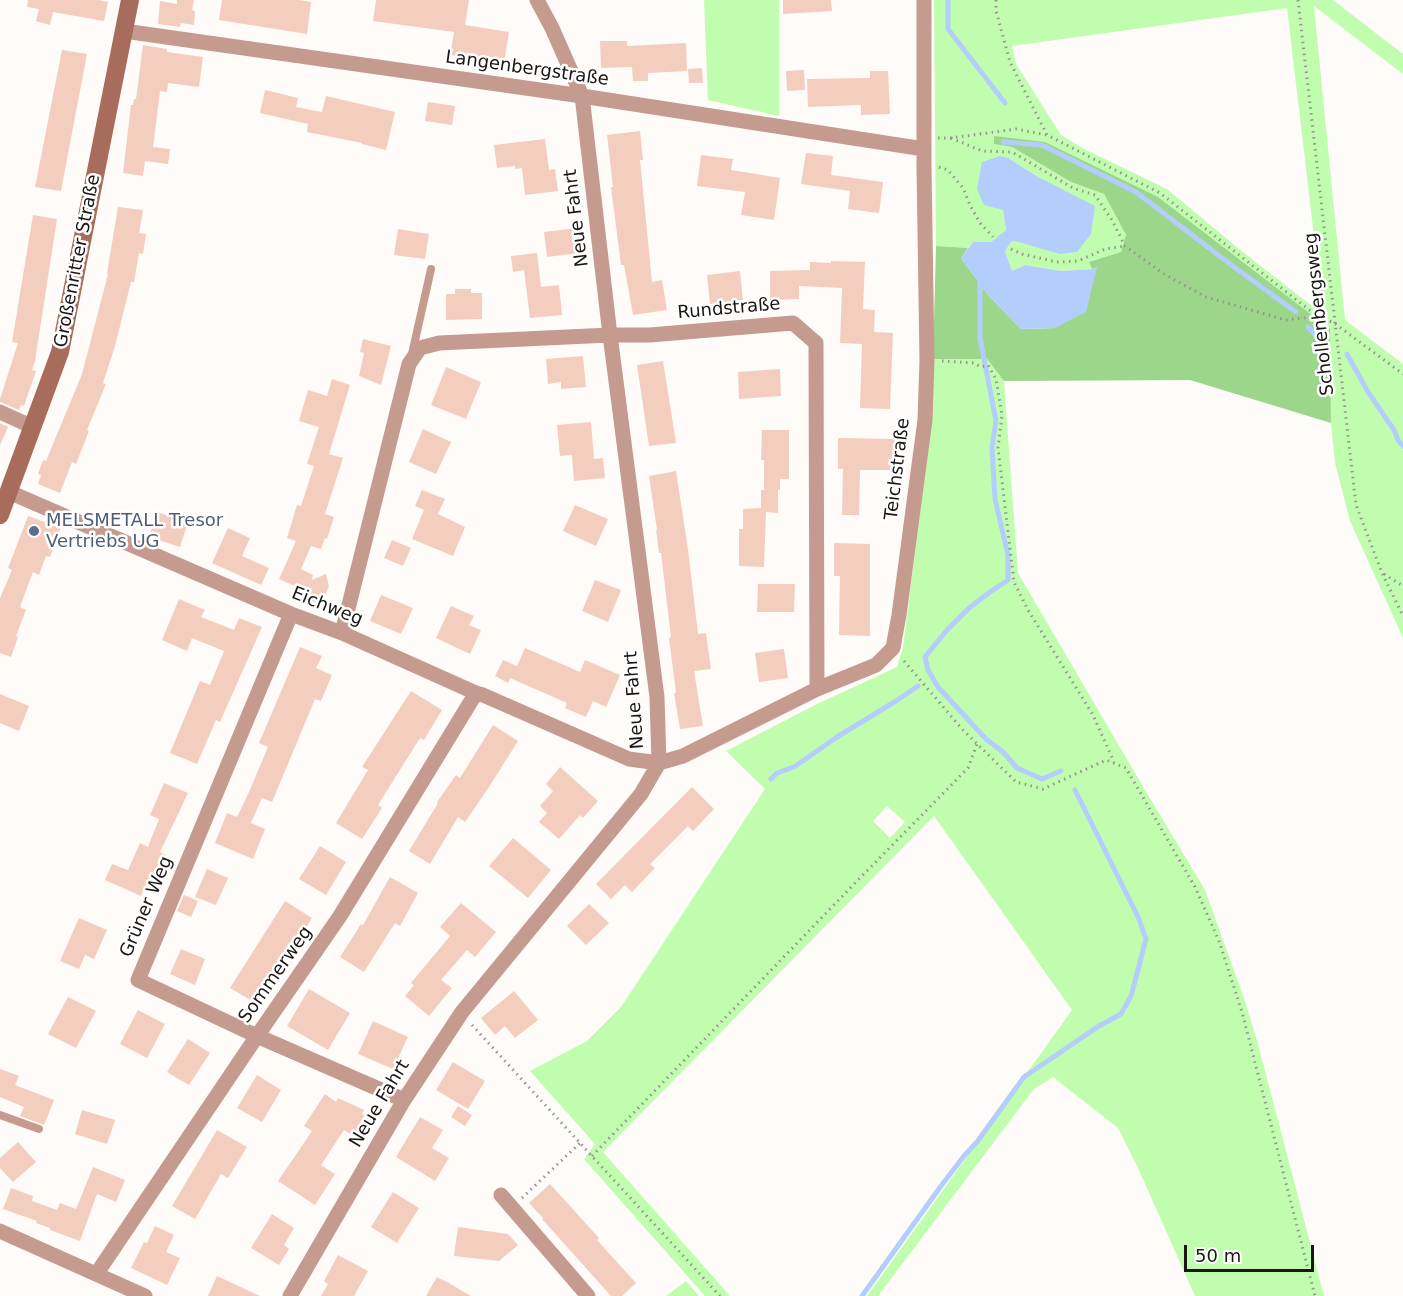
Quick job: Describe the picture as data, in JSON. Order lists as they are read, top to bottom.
{
  "streets": {
    "main road": ["Großenritter Straße"],
    "street": [
      "Langenbergstraße",
      "Neue Fahrt",
      "Rundstraße",
      "Teichstraße",
      "Eichweg",
      "Grüner Weg",
      "Sommerweg"
    ],
    "path": ["Schollenbergsweg"]
  },
  "crossings": [
    ["Langenbergstraße", "Neue Fahrt"],
    ["Langenbergstraße", "Großenritter Straße"],
    ["Langenbergstraße", "Teichstraße"],
    ["Neue Fahrt", "Rundstraße"],
    ["Neue Fahrt", "Eichweg"],
    ["Neue Fahrt", "Grüner Weg"],
    ["Großenritter Straße", "Eichweg"],
    ["Eichweg", "Grüner Weg"],
    ["Eichweg", "Sommerweg"],
    ["Grüner Weg", "Sommerweg"]
  ],
  "places": ["MELSMETALL Tresor Vertriebs UG"],
  "scale_bar": "50 m"
}
